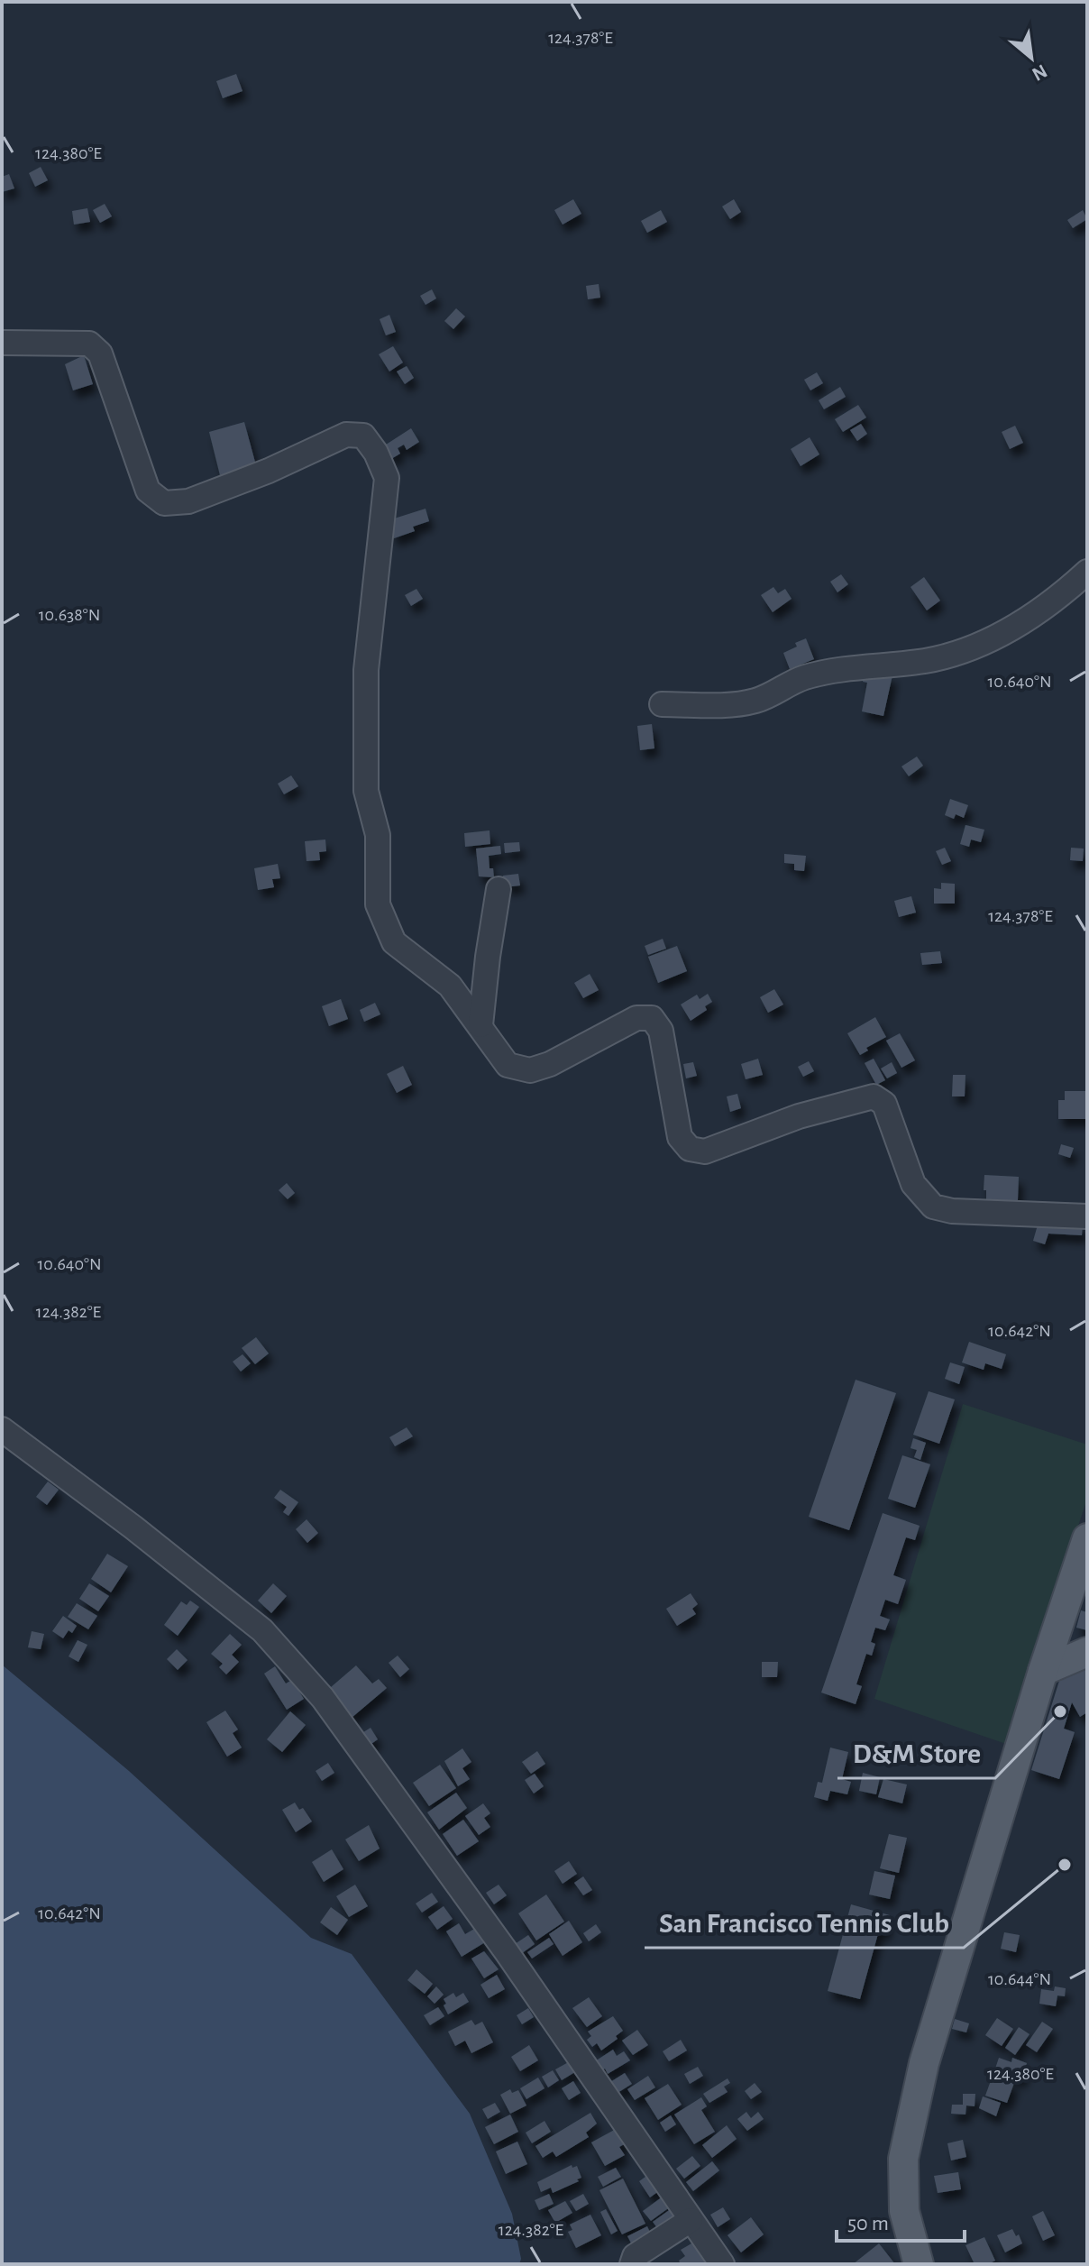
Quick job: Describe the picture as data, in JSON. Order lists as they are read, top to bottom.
{
  "places": ["D&M Store", "San Francisco Tennis Club"],
  "scale_bar": "50 m",
  "north": "bottom right",
  "coordinates": [
    "124.378°E",
    "124.380°E",
    "10.638°N",
    "10.640°N",
    "124.382°E",
    "10.642°N",
    "10.644°N"
  ]
}
